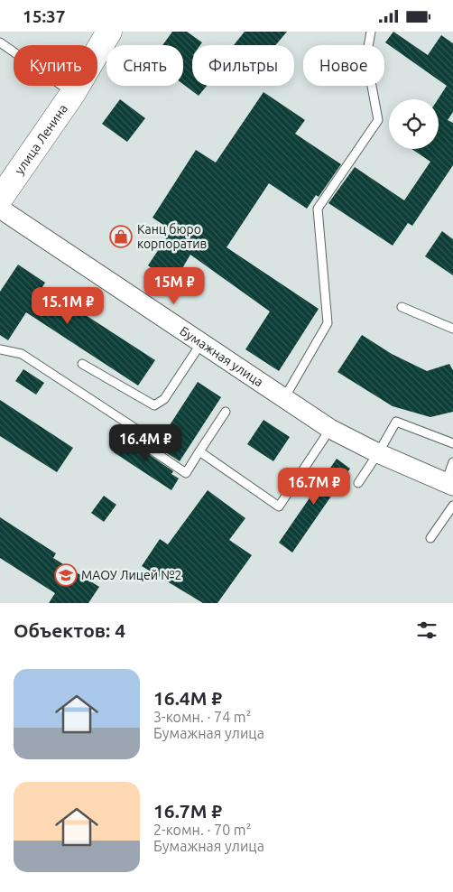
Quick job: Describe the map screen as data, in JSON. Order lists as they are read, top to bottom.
{
  "streets": {
    "main road": ["улица Ленина"],
    "street": ["Бумажная улица"]
  },
  "places": {
    "shop": ["Канц бюро корпоратив"],
    "school or university": ["МАОУ Лицей №2"]
  },
  "page": {
    "status": "15:37",
    "chip": [
      "Купить",
      "Снять",
      "Фильтры",
      "Новое"
    ],
    "price": [
      "15M ₽",
      "15.1M ₽",
      "16.4M ₽",
      "16.7M ₽"
    ],
    "heading": "Объектов: 4",
    "list": [
      {
        "name": "16.4M ₽",
        "note": "3-комн. · 74 m² · Бумажная улица"
      },
      {
        "name": "16.7M ₽",
        "note": "2-комн. · 70 m² · Бумажная улица"
      }
    ]
  }
}
